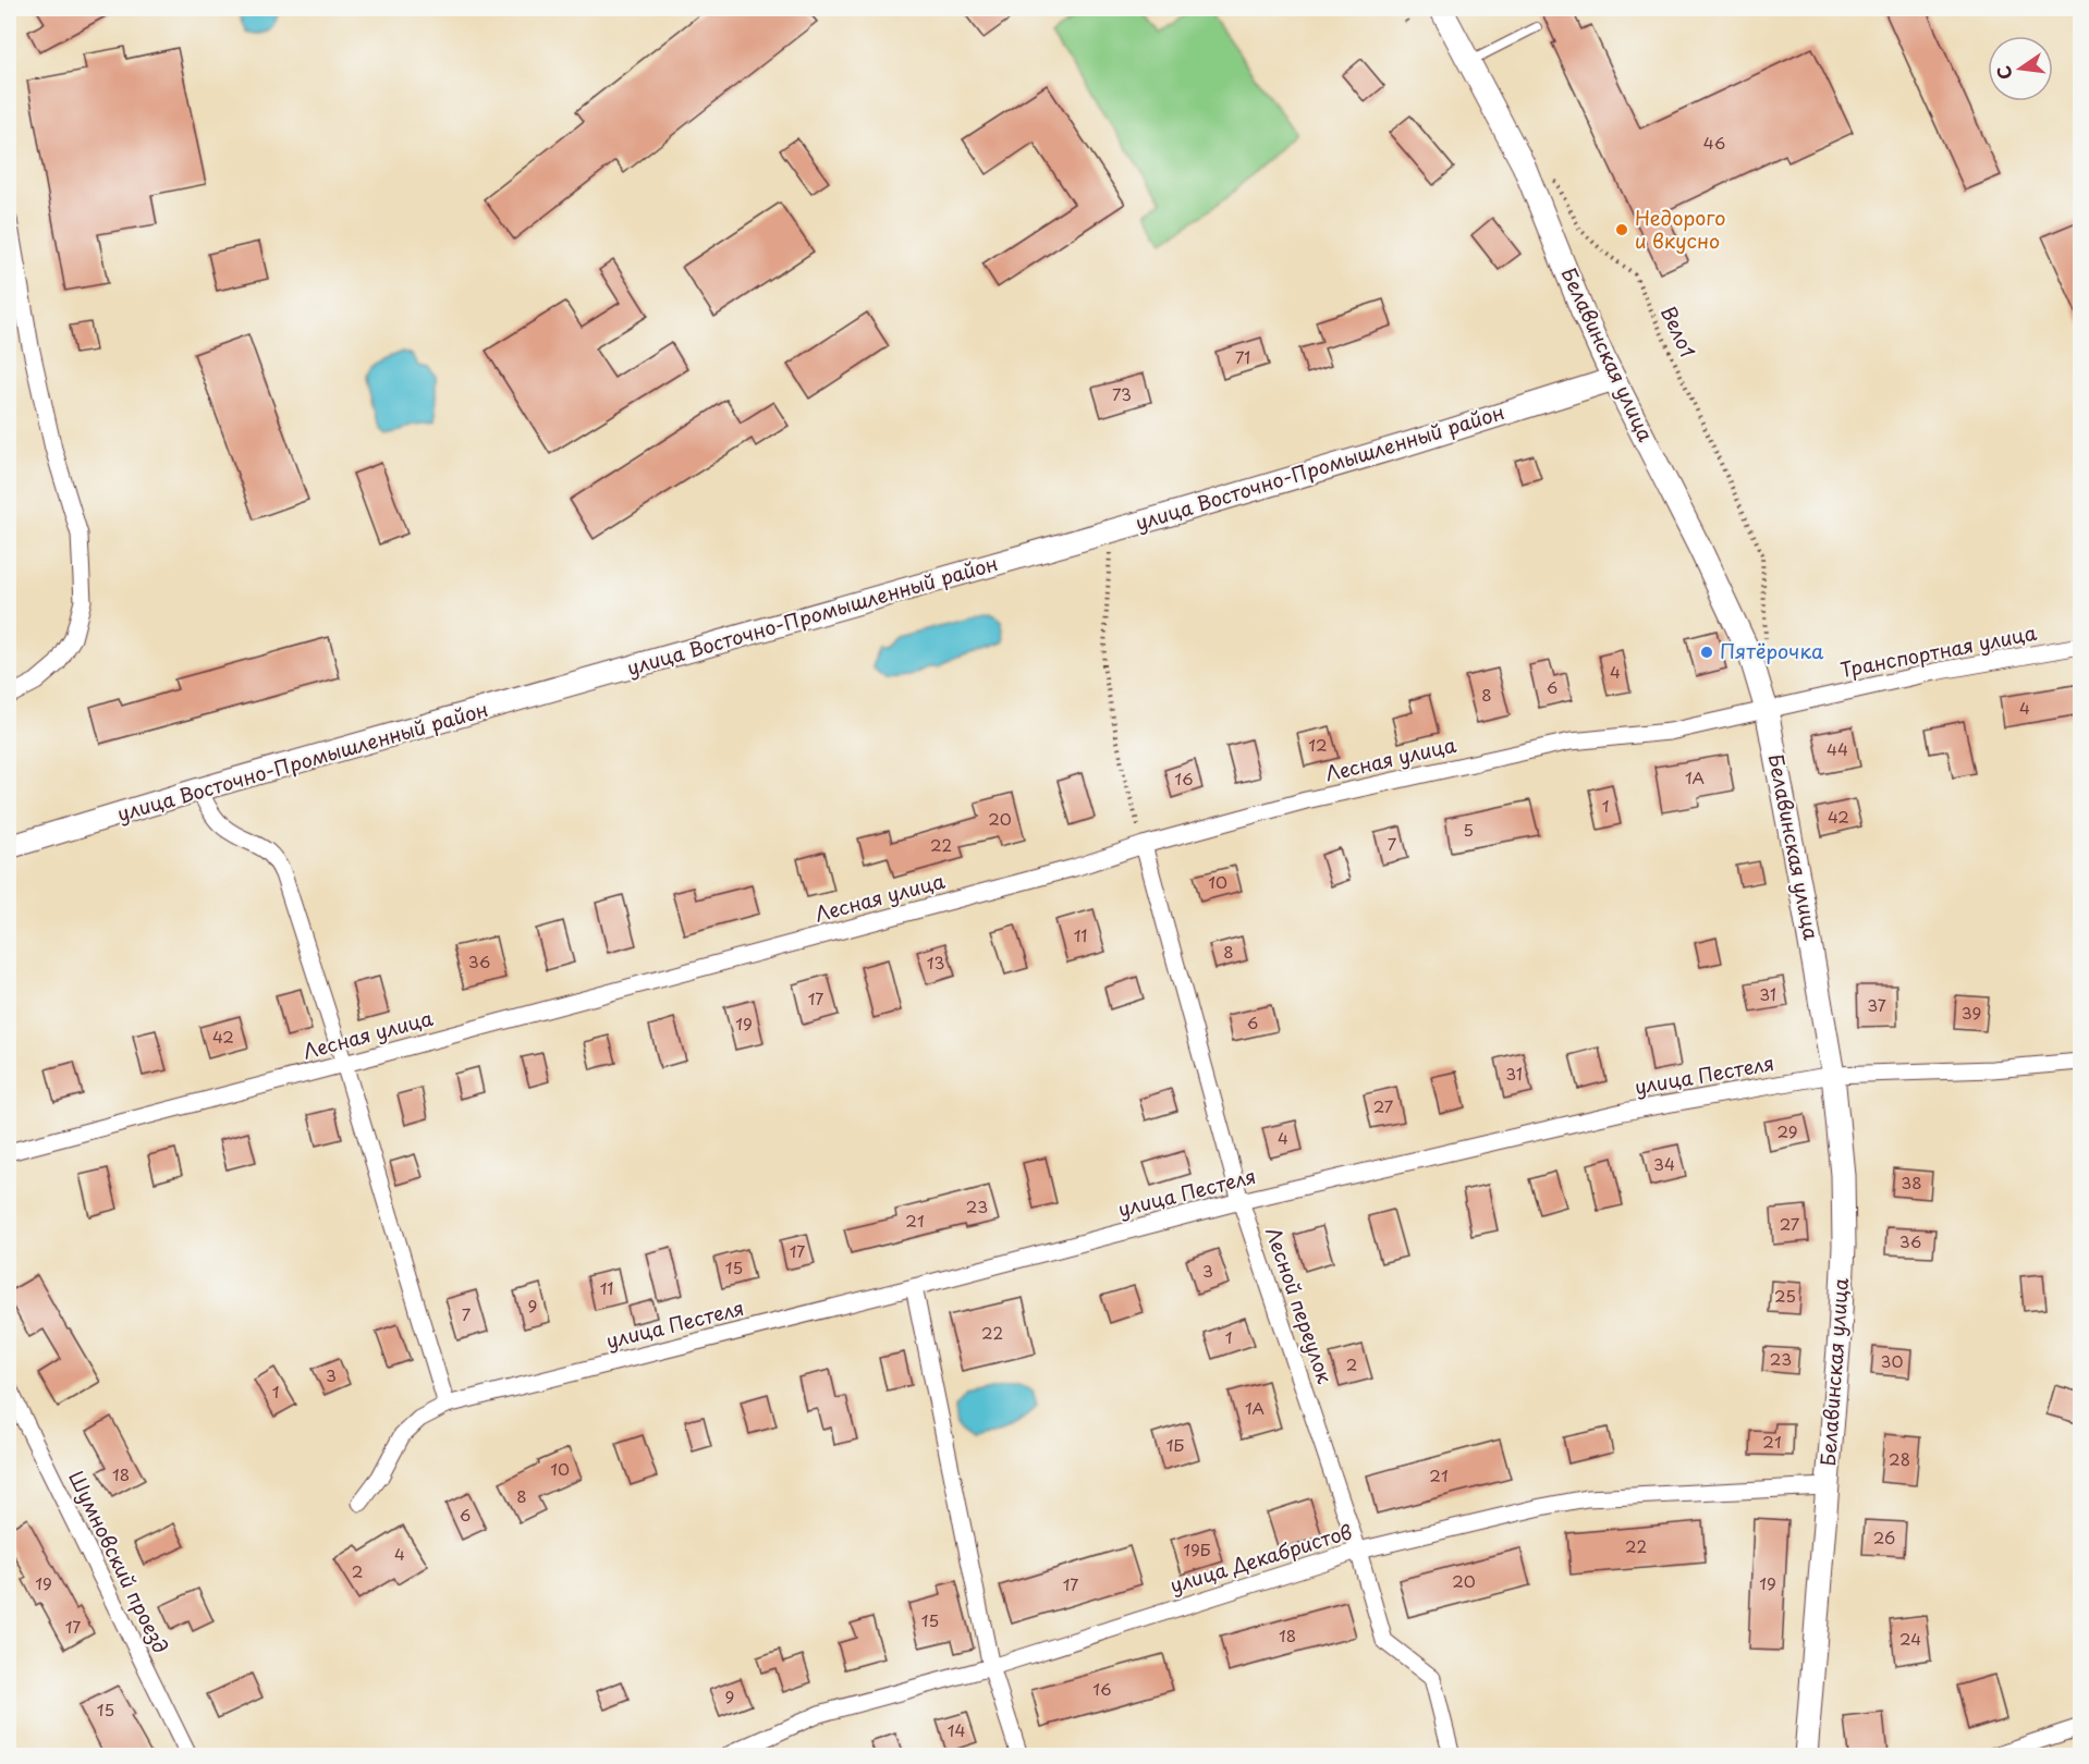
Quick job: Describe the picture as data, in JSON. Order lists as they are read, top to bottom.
{
  "streets": {
    "main road": ["Белавинская улица", "улица Восточно-Промышленный район"],
    "street": [
      "Транспортная улица",
      "Лесная улица",
      "улица Пестеля",
      "Лесной переулок",
      "улица Декабристов",
      "Шумновский проезд"
    ],
    "path": ["Вело1"]
  },
  "crossings": [
    ["Белавинская улица", "улица Восточно-Промышленный район"],
    ["Белавинская улица", "Транспортная улица"],
    ["Белавинская улица", "Лесная улица"],
    ["Белавинская улица", "улица Пестеля"],
    ["Белавинская улица", "улица Декабристов"],
    ["Транспортная улица", "Лесная улица"],
    ["Лесная улица", "Лесной переулок"],
    ["улица Пестеля", "Лесной переулок"],
    ["Лесной переулок", "улица Декабристов"]
  ],
  "places": ["Недорого и вкусно", "Пятёрочка"],
  "house_numbers": [
    "46",
    "71",
    "73",
    "4",
    "6",
    "8",
    "4",
    "12",
    "44",
    "1А",
    "16",
    "1",
    "42",
    "20",
    "5",
    "7",
    "22",
    "10",
    "11",
    "8",
    "36",
    "13",
    "31",
    "17",
    "37",
    "39",
    "6",
    "19",
    "42",
    "31",
    "27",
    "29",
    "4",
    "34",
    "38",
    "23",
    "21",
    "27",
    "36",
    "17",
    "15",
    "3",
    "11",
    "25",
    "9",
    "7",
    "22",
    "1",
    "23",
    "30",
    "2",
    "3",
    "1",
    "1А",
    "21",
    "1Б",
    "28",
    "10",
    "18",
    "21",
    "8",
    "6",
    "26",
    "22",
    "19Б",
    "4",
    "2",
    "20",
    "19",
    "19",
    "17",
    "15",
    "17",
    "18",
    "24",
    "16",
    "9",
    "15",
    "14"
  ],
  "north": "left"
}
